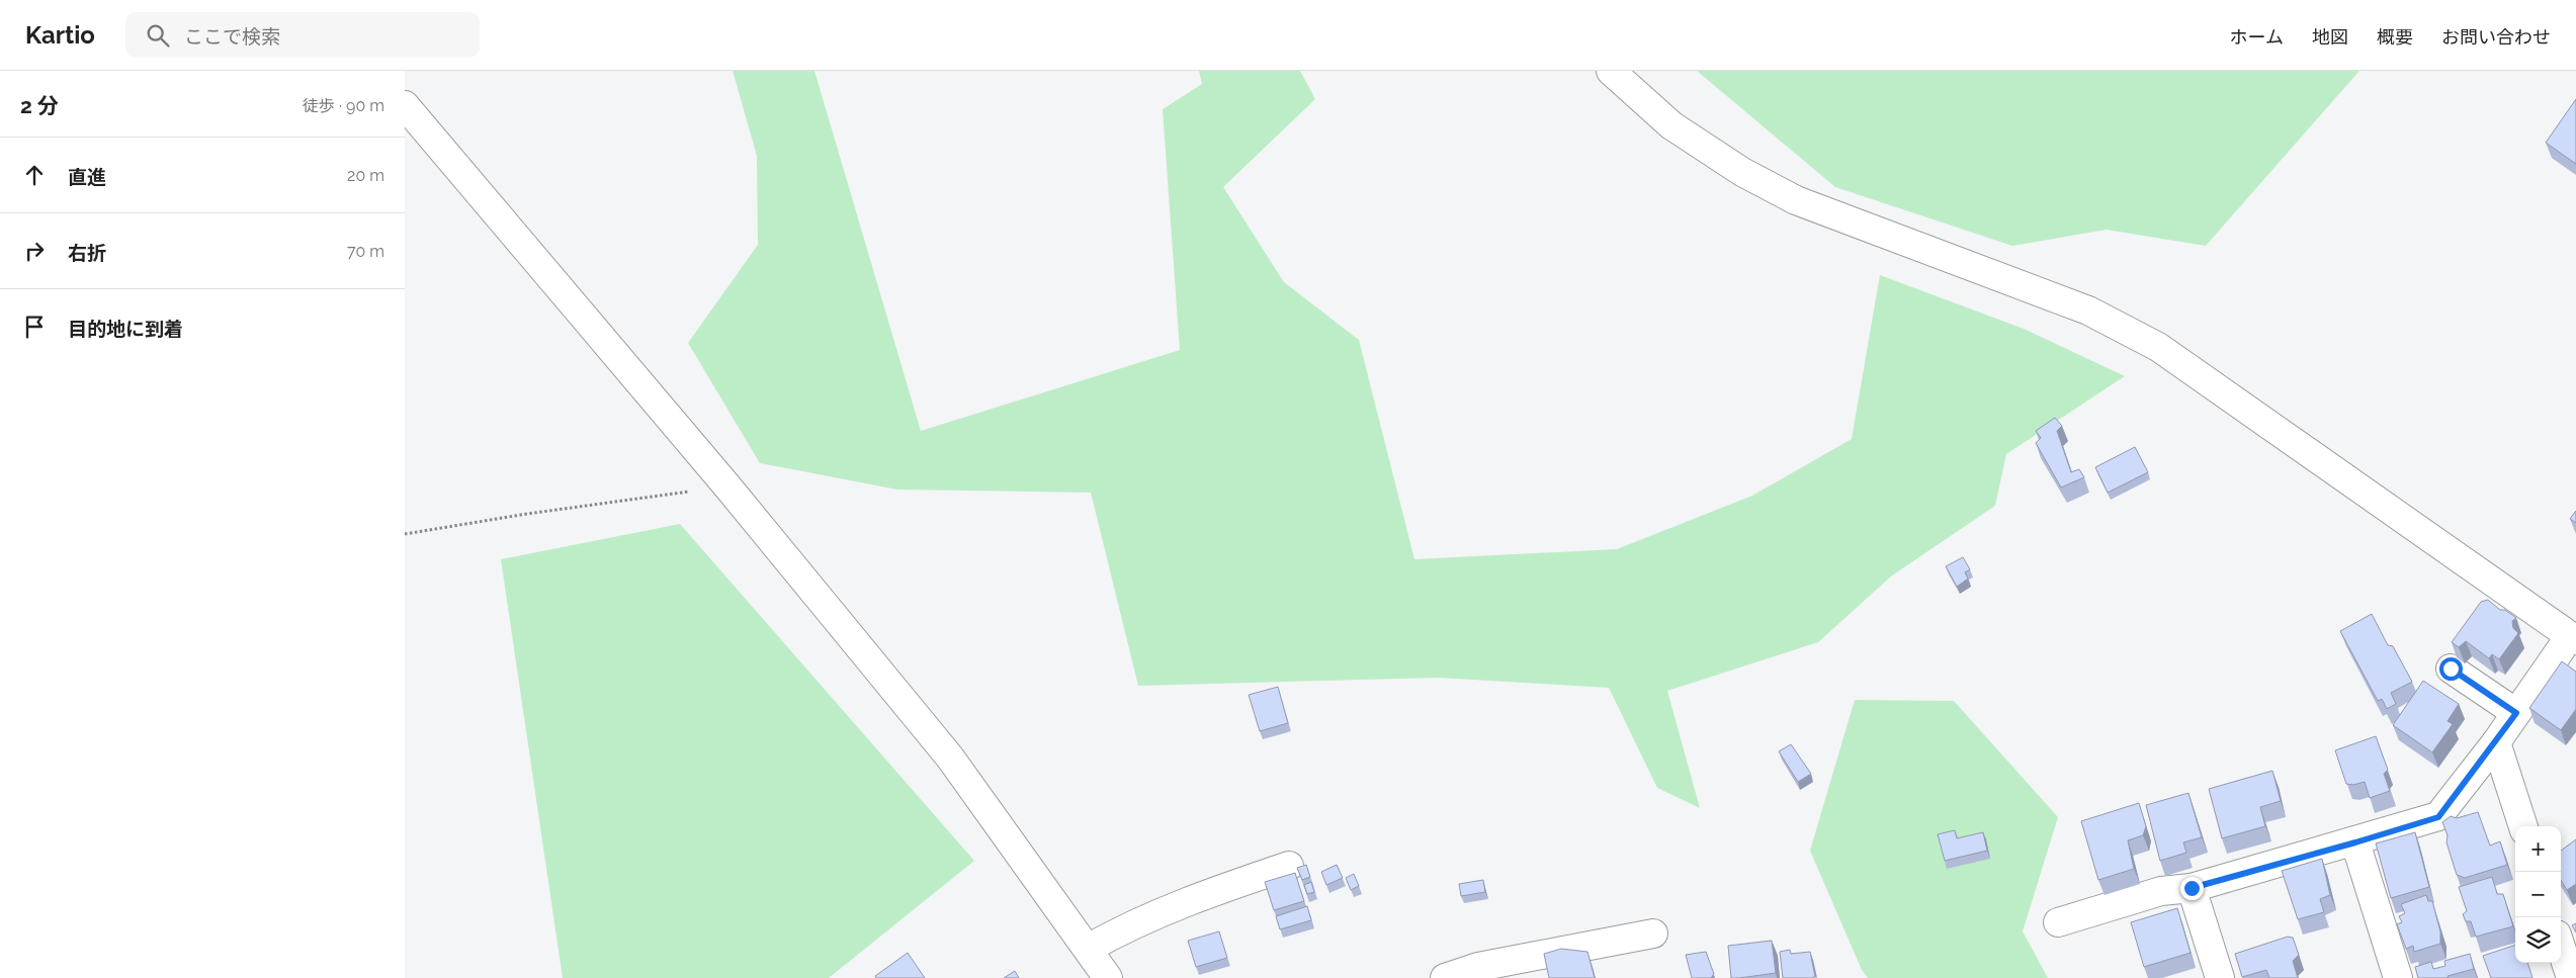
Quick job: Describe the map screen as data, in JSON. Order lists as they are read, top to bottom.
{
  "page": {
    "header": "Kartio",
    "search": "ここで検索",
    "nav": [
      "ホーム",
      "地図",
      "概要",
      "お問い合わせ"
    ],
    "heading": ["2 分", "徒歩 · 90 m"],
    "list": [
      ["直進", "20 m"],
      ["右折", "70 m"],
      "目的地に到着"
    ],
    "map_buttons": ["+", "−"]
  }
}
